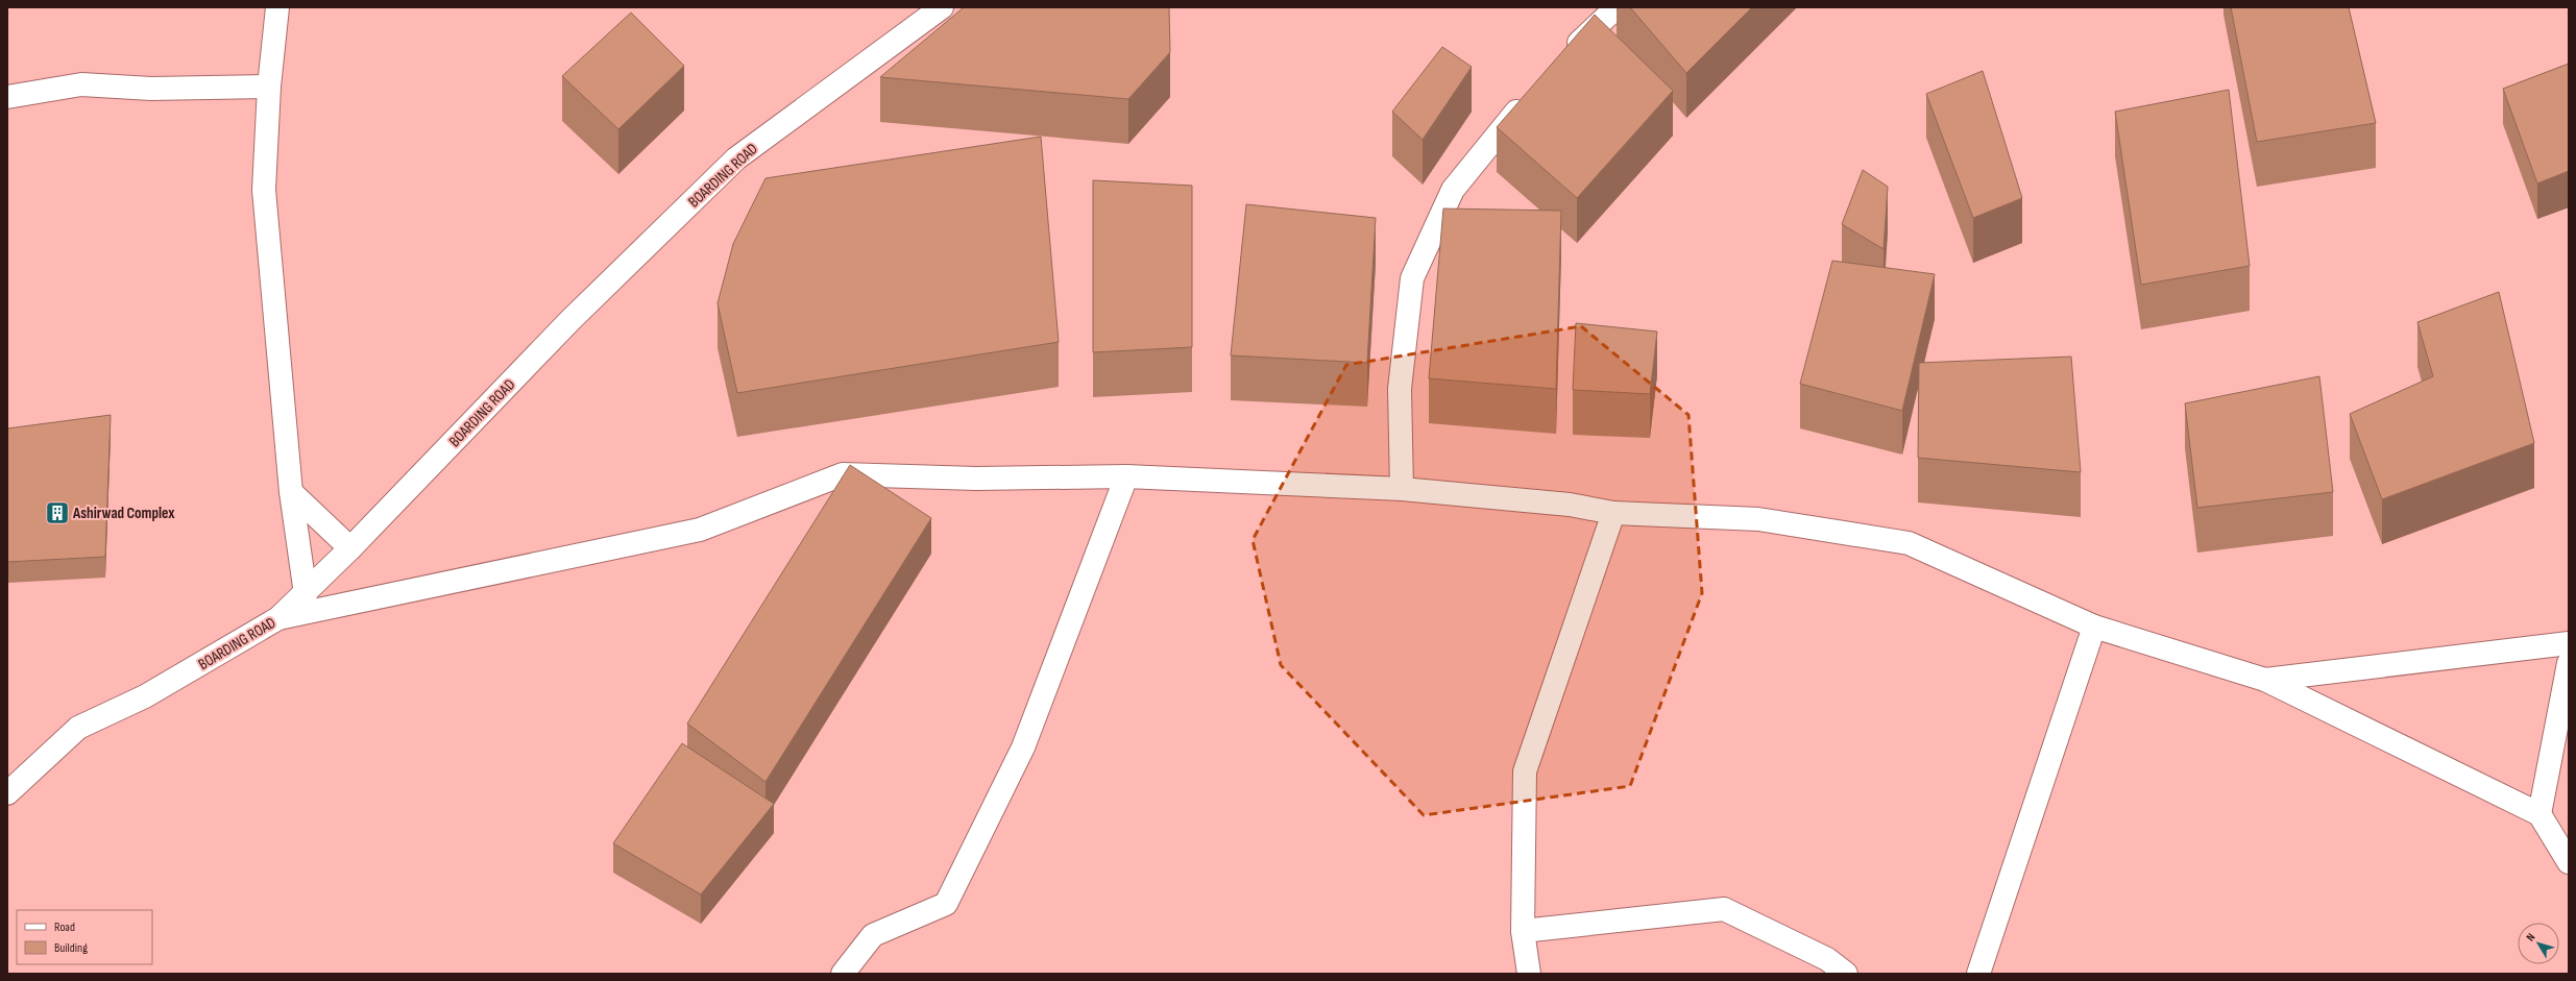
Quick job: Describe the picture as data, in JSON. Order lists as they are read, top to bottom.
{
  "streets": {
    "street": ["BOARDING ROAD"]
  },
  "places": {
    "building": ["Ashirwad Complex"]
  },
  "legend": ["Road", "Building"],
  "north": "top left"
}
